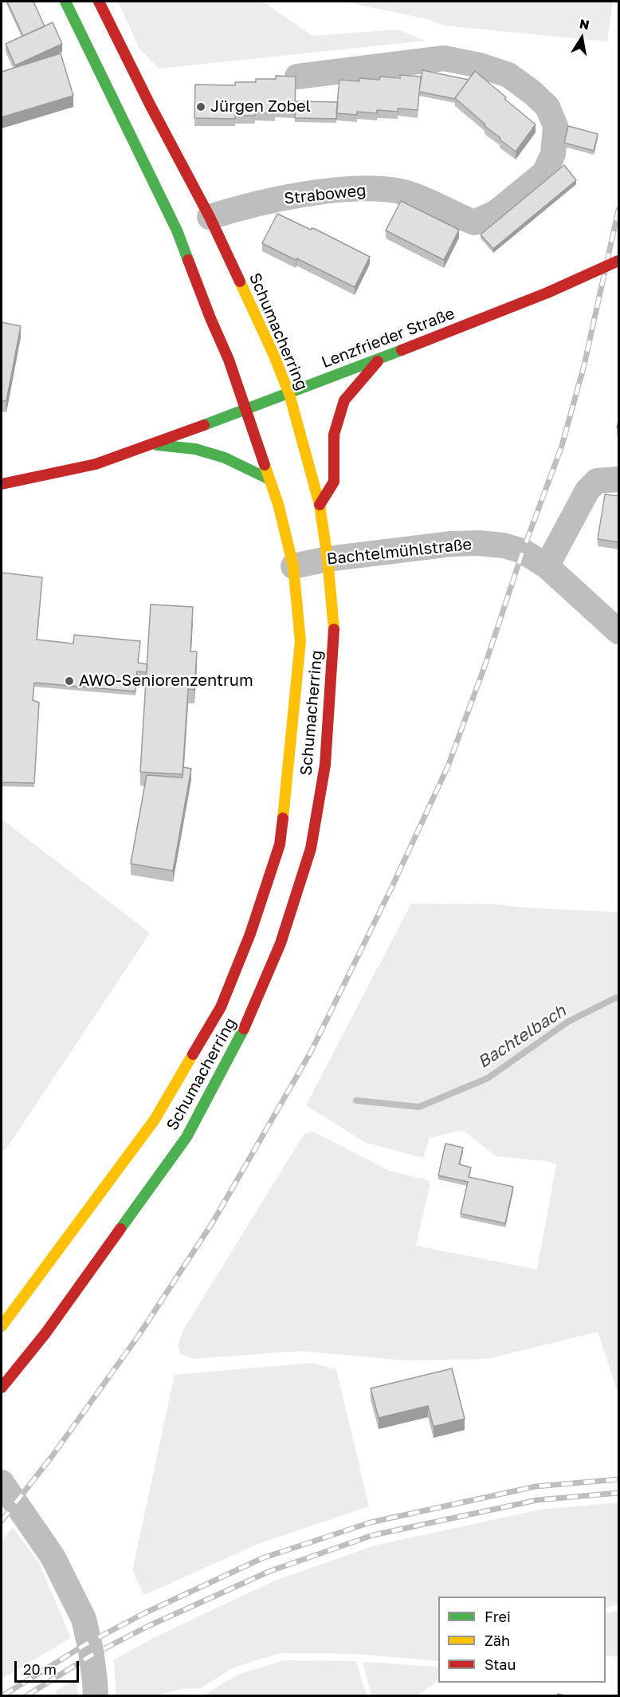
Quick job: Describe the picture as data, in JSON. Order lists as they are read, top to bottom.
{
  "streets": {
    "main road": ["Schumacherring", "Lenzfrieder Straße"],
    "street": ["Straboweg", "Bachtelmühlstraße"]
  },
  "crossings": [
    ["Straboweg", "Schumacherring"],
    ["Schumacherring", "Lenzfrieder Straße"],
    ["Schumacherring", "Bachtelmühlstraße"]
  ],
  "water": ["Bachtelbach"],
  "places": ["Jürgen Zobel", "AWO-Seniorenzentrum"],
  "legend": ["Frei", "Zäh", "Stau"],
  "scale_bar": "20 m",
  "north": "top"
}
